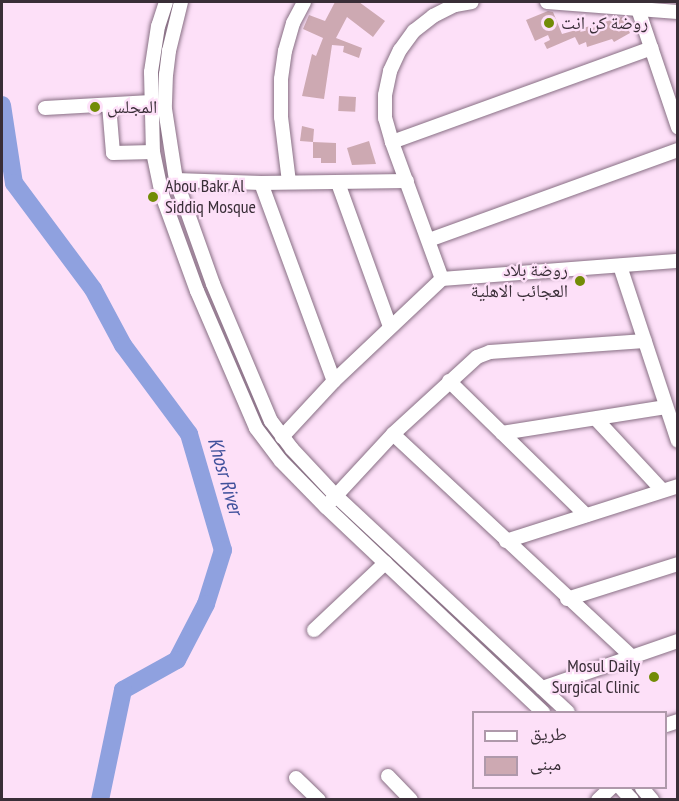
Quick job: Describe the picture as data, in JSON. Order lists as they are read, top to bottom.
{
  "water": ["Khosr River"],
  "places": [
    "روضة كن انت",
    "المجلس",
    "Abou Bakr Al Siddiq Mosque",
    "روضة بلاد العجائب الاهلية",
    "Mosul Daily Surgical Clinic"
  ],
  "legend": ["طريق", "مبنى"]
}
